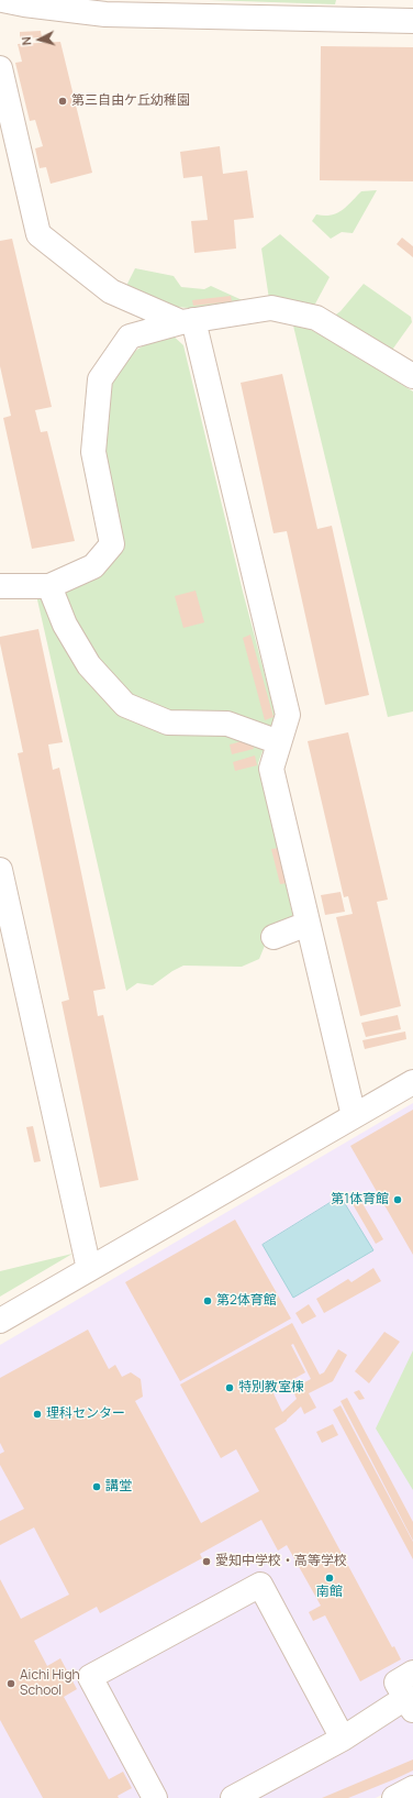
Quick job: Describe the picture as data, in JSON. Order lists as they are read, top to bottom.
{
  "places": [
    "第三自由ケ丘幼稚園",
    "第1体育館",
    "第2体育館",
    "特別教室棟",
    "理科センター",
    "講堂",
    "愛知中学校・高等学校",
    "南館",
    "Aichi High School"
  ],
  "north": "left"
}
